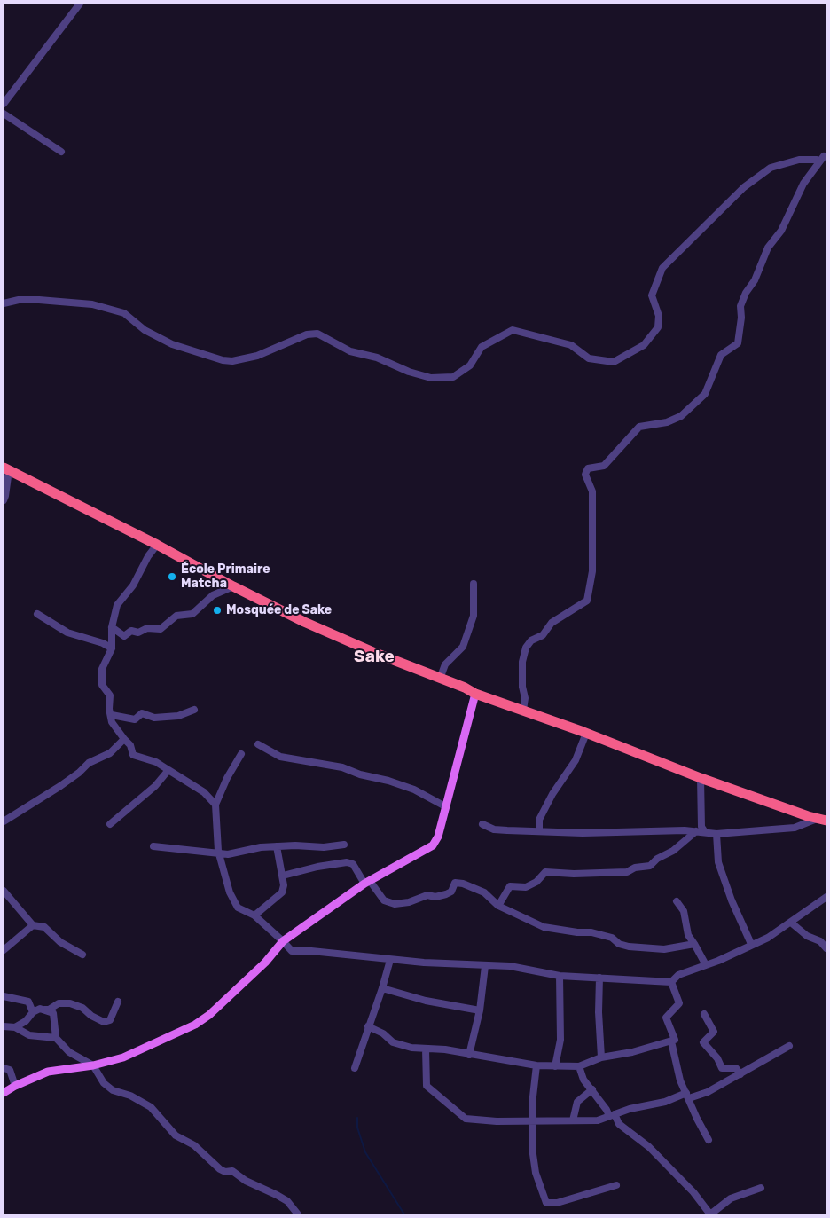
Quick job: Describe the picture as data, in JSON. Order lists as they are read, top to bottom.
{
  "districts": ["Sake"],
  "places": ["École Primaire Matcha", "Mosquée de Sake"]
}
